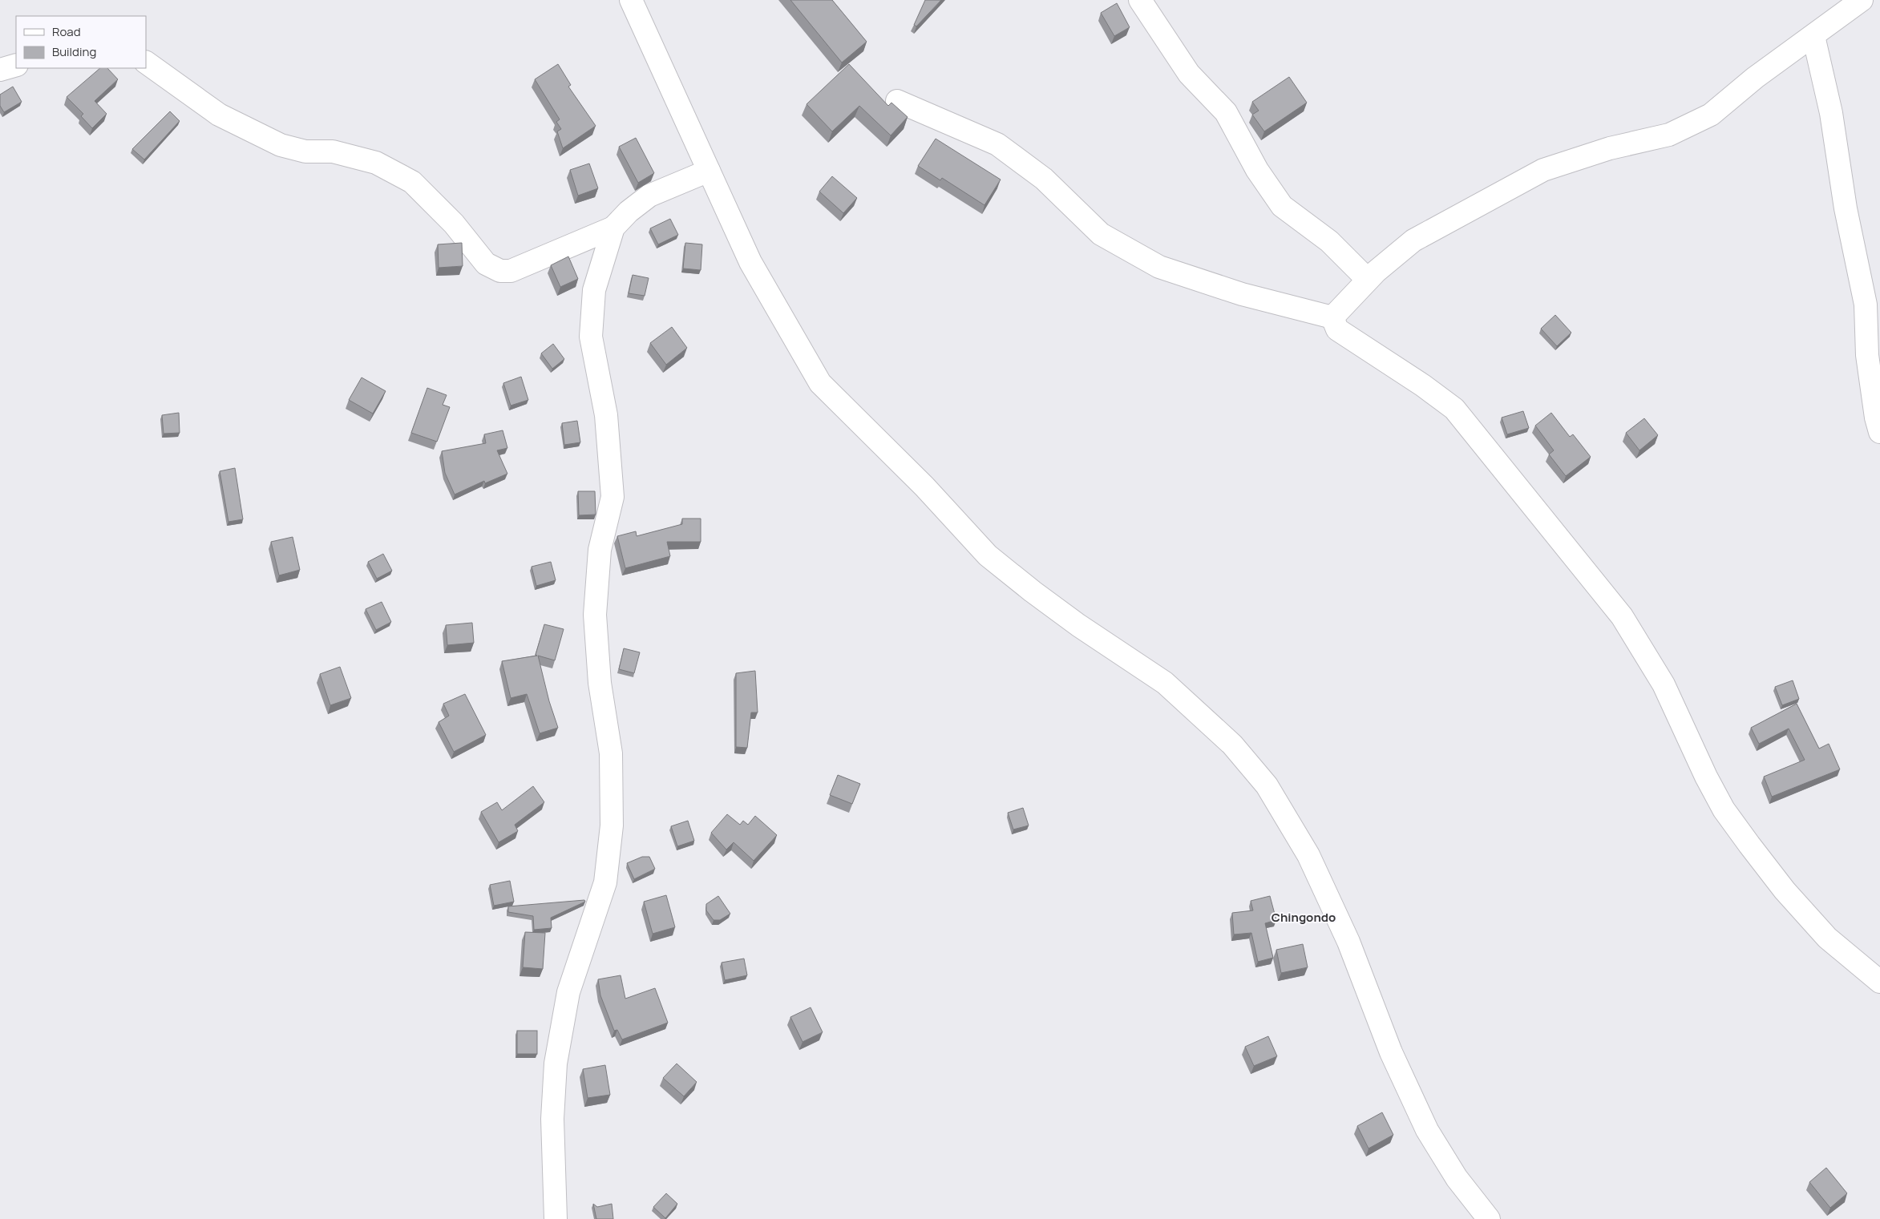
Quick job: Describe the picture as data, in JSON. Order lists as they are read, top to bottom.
{
  "districts": ["Chingondo"],
  "legend": ["Road", "Building"]
}
